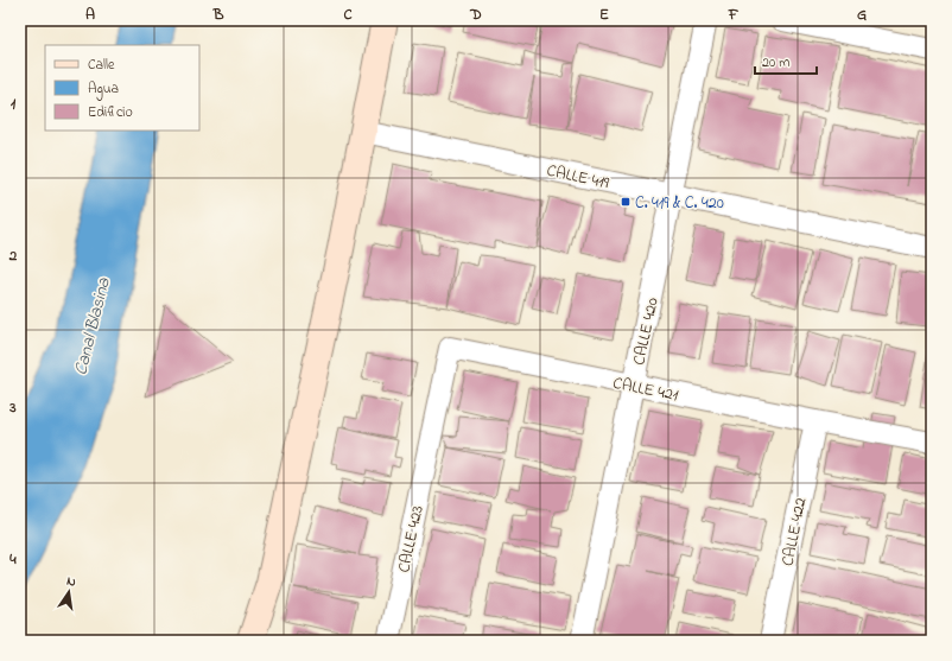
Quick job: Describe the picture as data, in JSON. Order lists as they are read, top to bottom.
{
  "streets": {
    "street": [
      "CALLE 419",
      "CALLE 420",
      "CALLE 421",
      "CALLE 422",
      "CALLE 423"
    ]
  },
  "crossings": [
    ["CALLE 419", "CALLE 420"],
    ["CALLE 420", "CALLE 421"],
    ["CALLE 421", "CALLE 422"],
    ["CALLE 421", "CALLE 423"]
  ],
  "water": ["Canal Blasina"],
  "places": {
    "transit": ["C. 419 & C. 420"]
  },
  "legend": ["Calle", "Agua", "Edificio"],
  "scale_bar": "20 m",
  "north": "top",
  "grid": {
    "columns": [
      "A",
      "B",
      "C",
      "D",
      "E",
      "F",
      "G"
    ],
    "rows": [
      "1",
      "2",
      "3",
      "4"
    ]
  }
}
